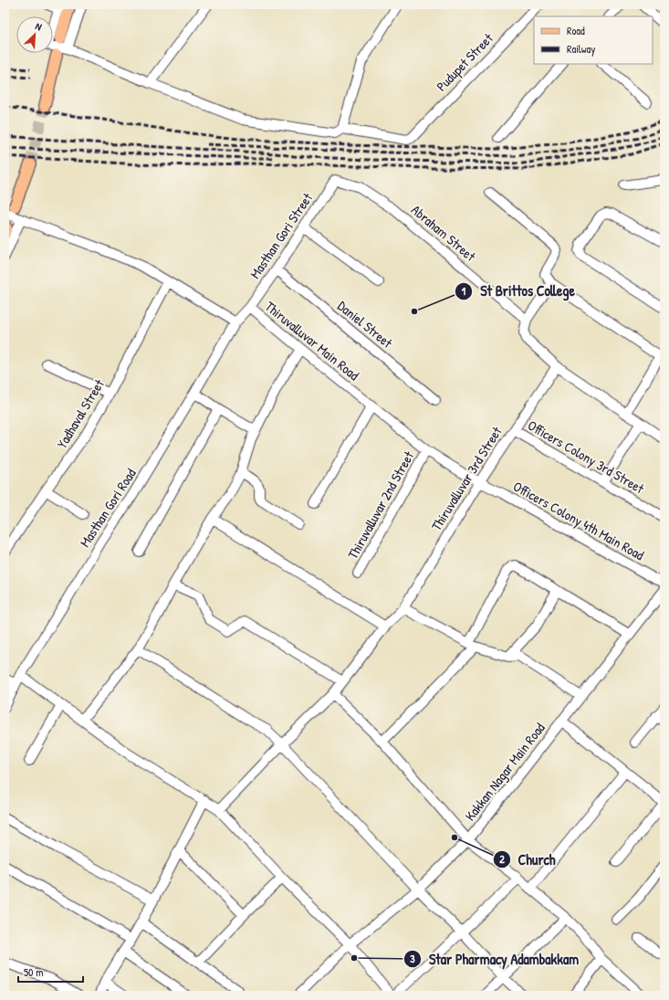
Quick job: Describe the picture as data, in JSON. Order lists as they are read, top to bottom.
{
  "streets": {
    "street": [
      "Pudupet Street",
      "Abraham Street",
      "Masthan Gori Street",
      "Daniel Street",
      "Thiruvalluvar Main Road",
      "Yadhaval Street",
      "Officers Colony 3rd Street",
      "Thiruvalluvar 3rd Street",
      "Thiruvalluvar 2nd Street",
      "Masthan Gori Road",
      "Officers Colony 4th Main Road",
      "Kakkan Nagar Main Road"
    ]
  },
  "crossings": [
    ["Abraham Street", "Masthan Gori Street"],
    ["Masthan Gori Street", "Daniel Street"],
    ["Masthan Gori Street", "Thiruvalluvar Main Road"],
    ["Thiruvalluvar Main Road", "Thiruvalluvar 3rd Street"],
    ["Thiruvalluvar Main Road", "Thiruvalluvar 2nd Street"],
    ["Thiruvalluvar Main Road", "Masthan Gori Road"],
    ["Thiruvalluvar Main Road", "Officers Colony 4th Main Road"],
    ["Officers Colony 3rd Street", "Thiruvalluvar 3rd Street"],
    ["Thiruvalluvar 3rd Street", "Officers Colony 4th Main Road"]
  ],
  "places": ["St Brittos College", "Church", "Star Pharmacy Adambakkam"],
  "legend": ["Road", "Railway"],
  "scale_bar": "50 m",
  "north": "top right"
}
